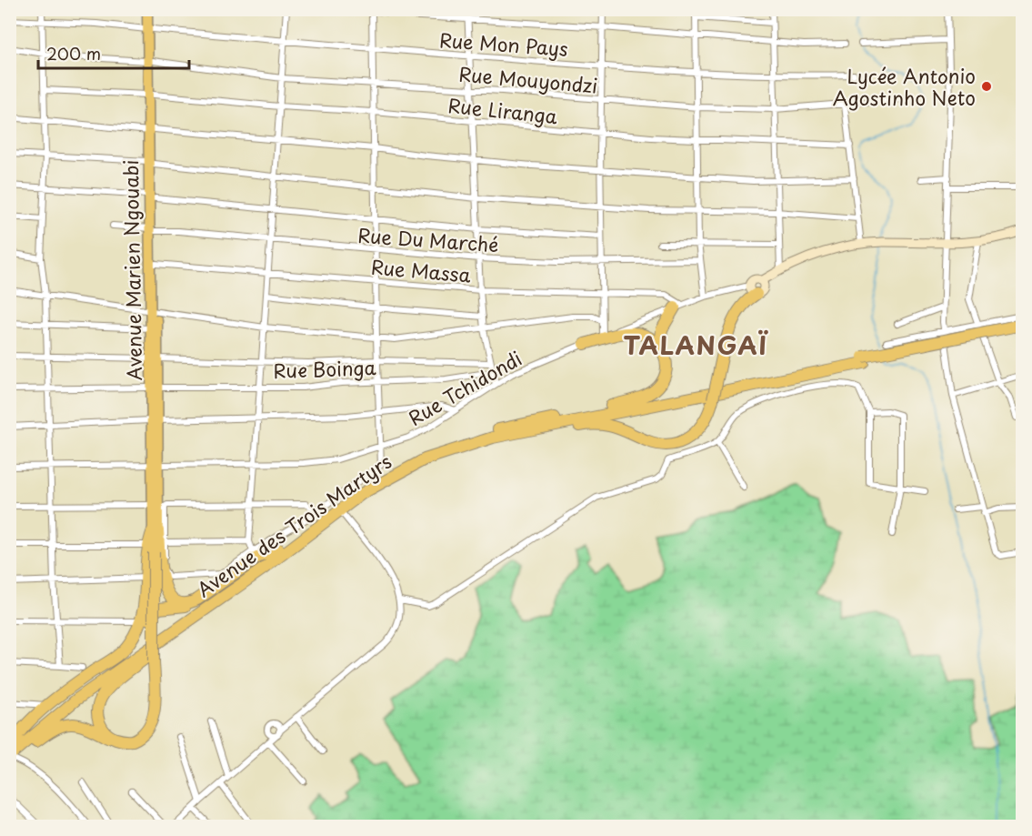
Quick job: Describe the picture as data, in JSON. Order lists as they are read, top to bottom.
{
  "streets": {
    "highway": ["Avenue des Trois Martyrs"],
    "main road": ["Avenue Marien Ngouabi"],
    "street": [
      "Rue Mon Pays",
      "Rue Mouyondzi",
      "Rue Liranga",
      "Rue Du Marché",
      "Rue Massa",
      "Rue Boinga",
      "Rue Tchidondi"
    ]
  },
  "crossings": [
    ["Rue Mon Pays", "Avenue Marien Ngouabi"],
    ["Rue Mouyondzi", "Avenue Marien Ngouabi"],
    ["Rue Liranga", "Avenue Marien Ngouabi"],
    ["Rue Du Marché", "Avenue Marien Ngouabi"],
    ["Avenue Marien Ngouabi", "Rue Boinga"],
    ["Avenue Marien Ngouabi", "Rue Tchidondi"],
    ["Rue Massa", "Rue Tchidondi"]
  ],
  "districts": ["TALANGAÏ"],
  "places": ["Lycée Antonio Agostinho Neto"],
  "scale_bar": "200 m"
}
